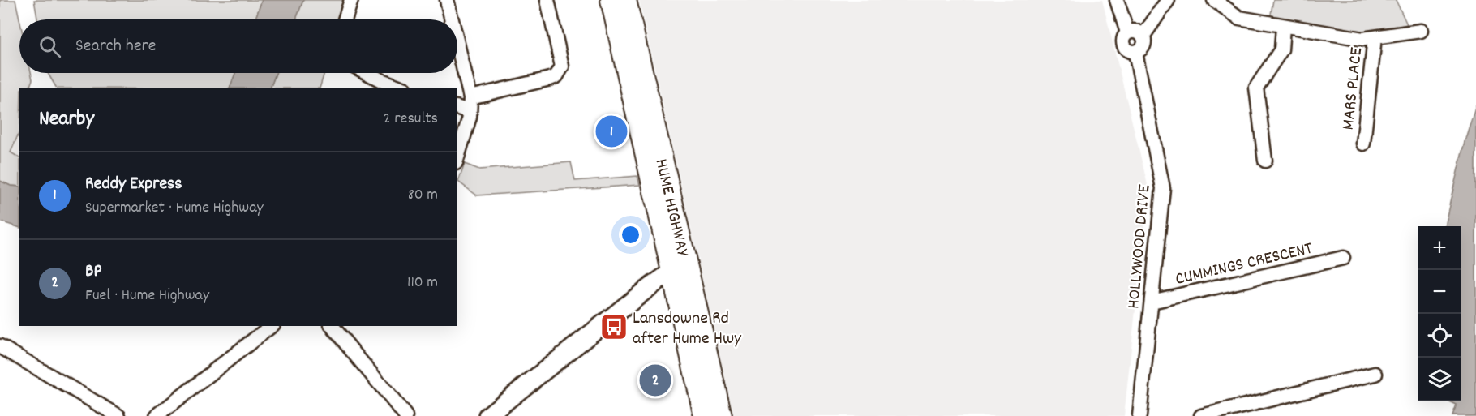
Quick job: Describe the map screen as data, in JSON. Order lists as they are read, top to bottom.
{
  "streets": {
    "highway": ["HUME HIGHWAY"],
    "street": ["MARS PLACE", "HOLLYWOOD DRIVE", "CUMMINGS CRESCENT"]
  },
  "crossings": [
    ["HOLLYWOOD DRIVE", "CUMMINGS CRESCENT"]
  ],
  "places": {
    "bus stop": ["Lansdowne Rd after Hume Hwy"]
  },
  "page": {
    "search": "Search here",
    "heading": ["Nearby", "2 results"],
    "pins": ["1", "2"],
    "list": [
      {
        "mark": "1",
        "name": "Reddy Express",
        "note": "Supermarket · Hume Highway",
        "value": "80 m"
      },
      {
        "mark": "2",
        "name": "BP",
        "note": "Fuel · Hume Highway",
        "value": "110 m"
      }
    ],
    "map_buttons": ["+", "−"]
  }
}
